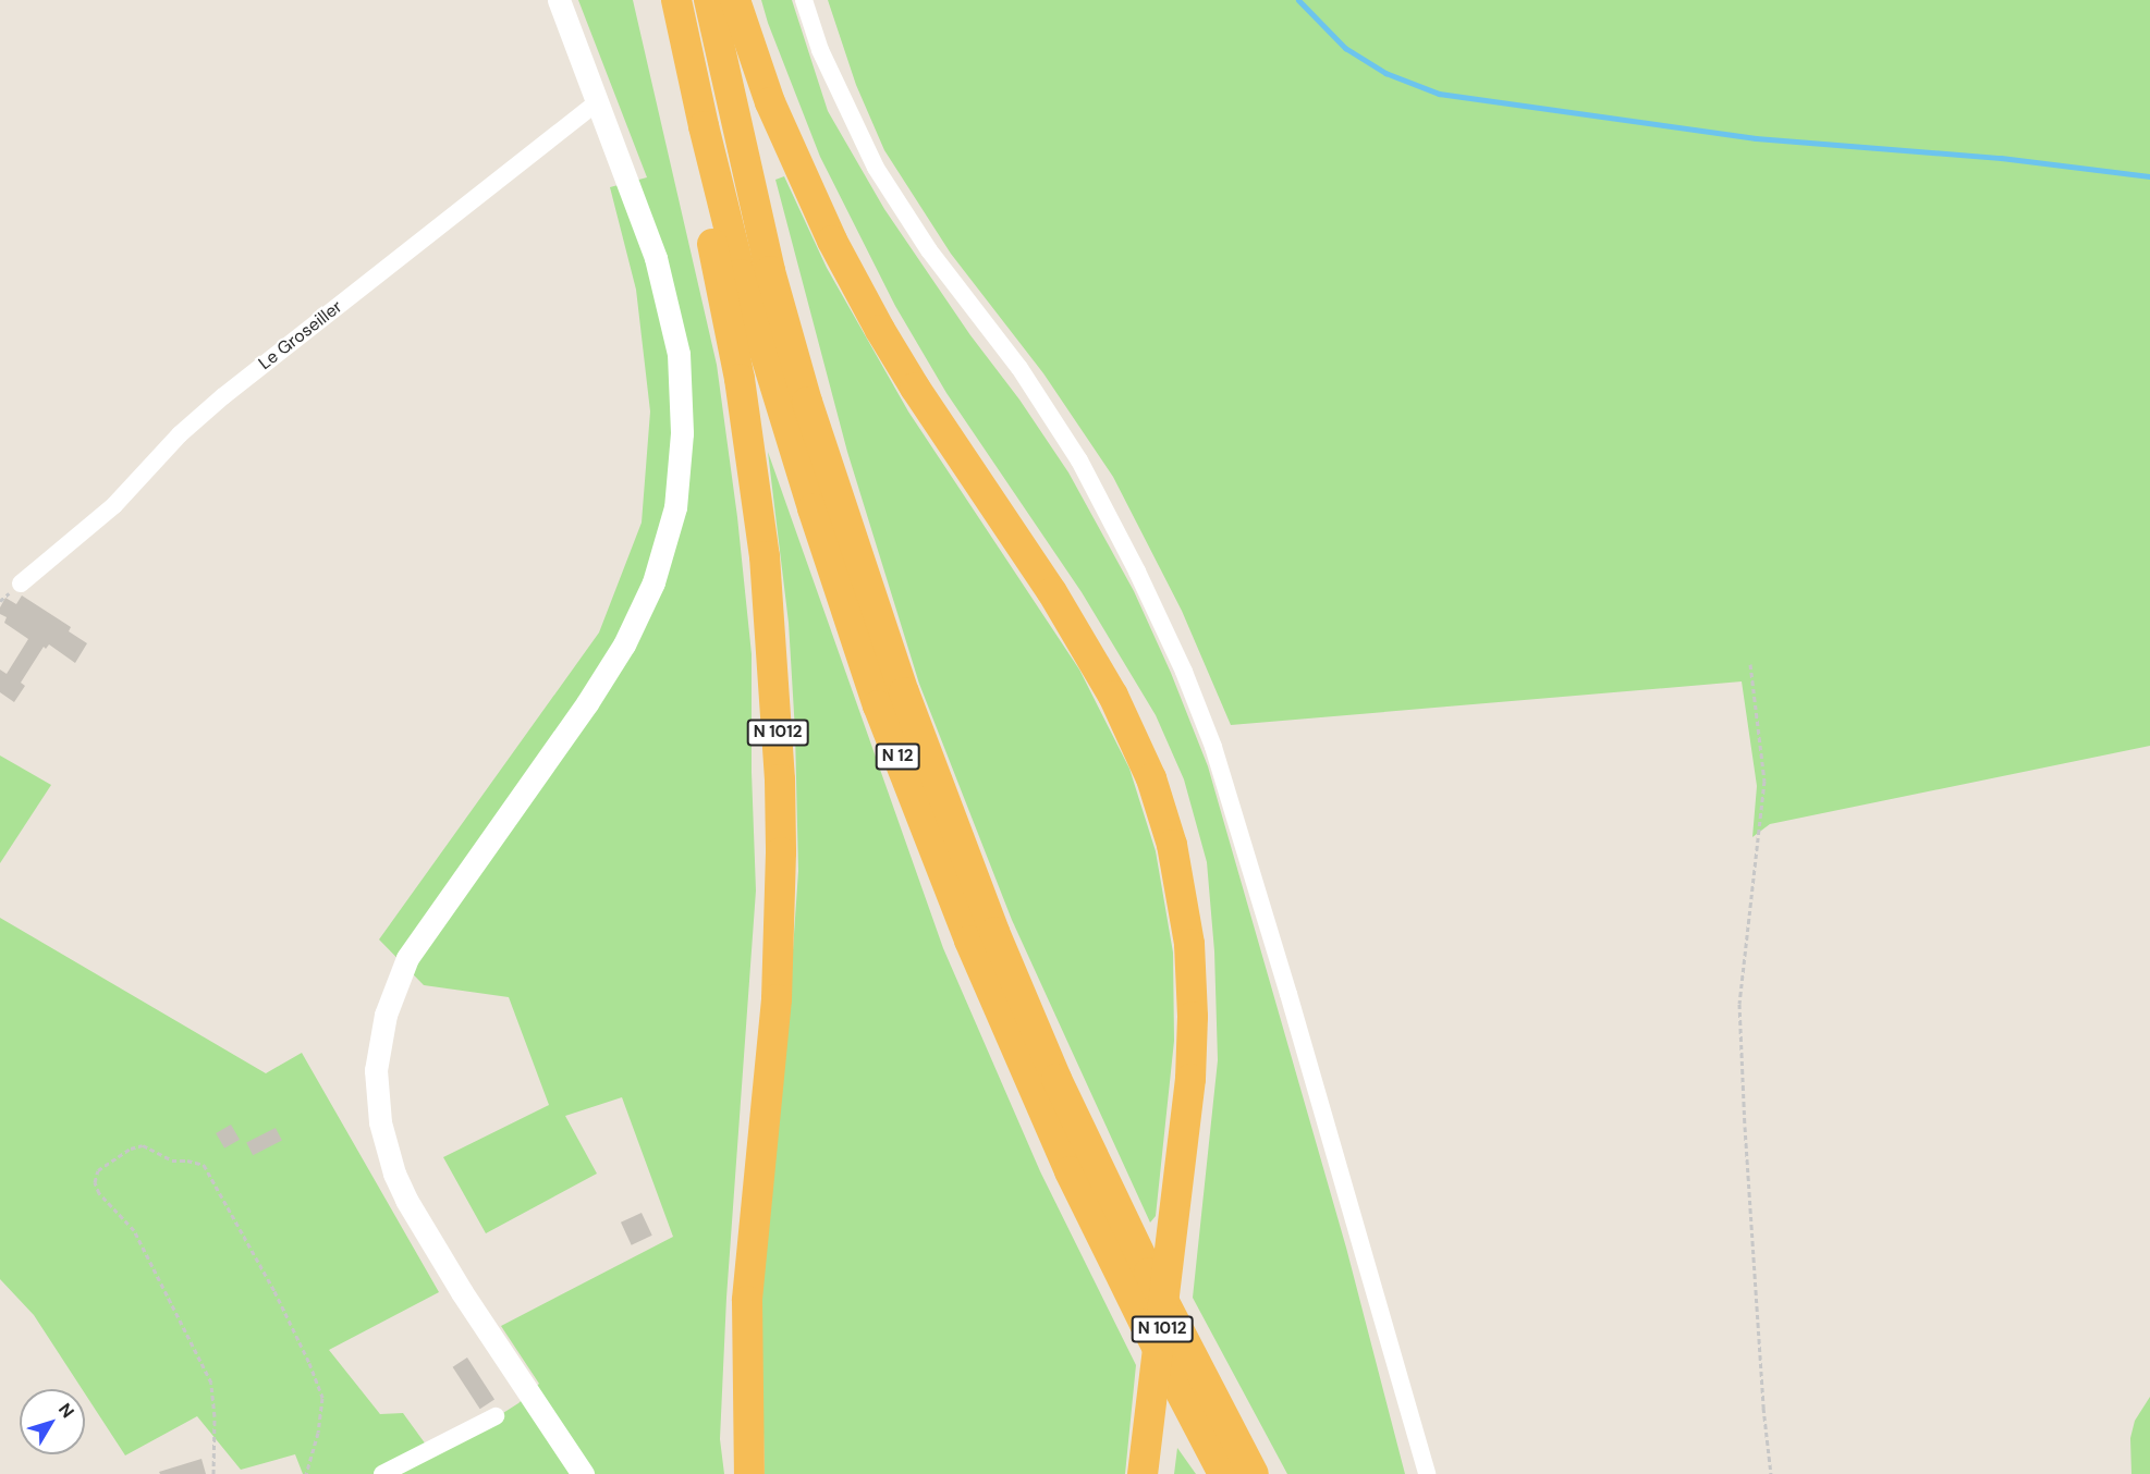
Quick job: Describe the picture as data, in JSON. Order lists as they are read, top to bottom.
{
  "streets": {
    "highway": ["N 1012", "N 12"],
    "street": ["Le Groseiller"]
  },
  "north": "top right"
}
